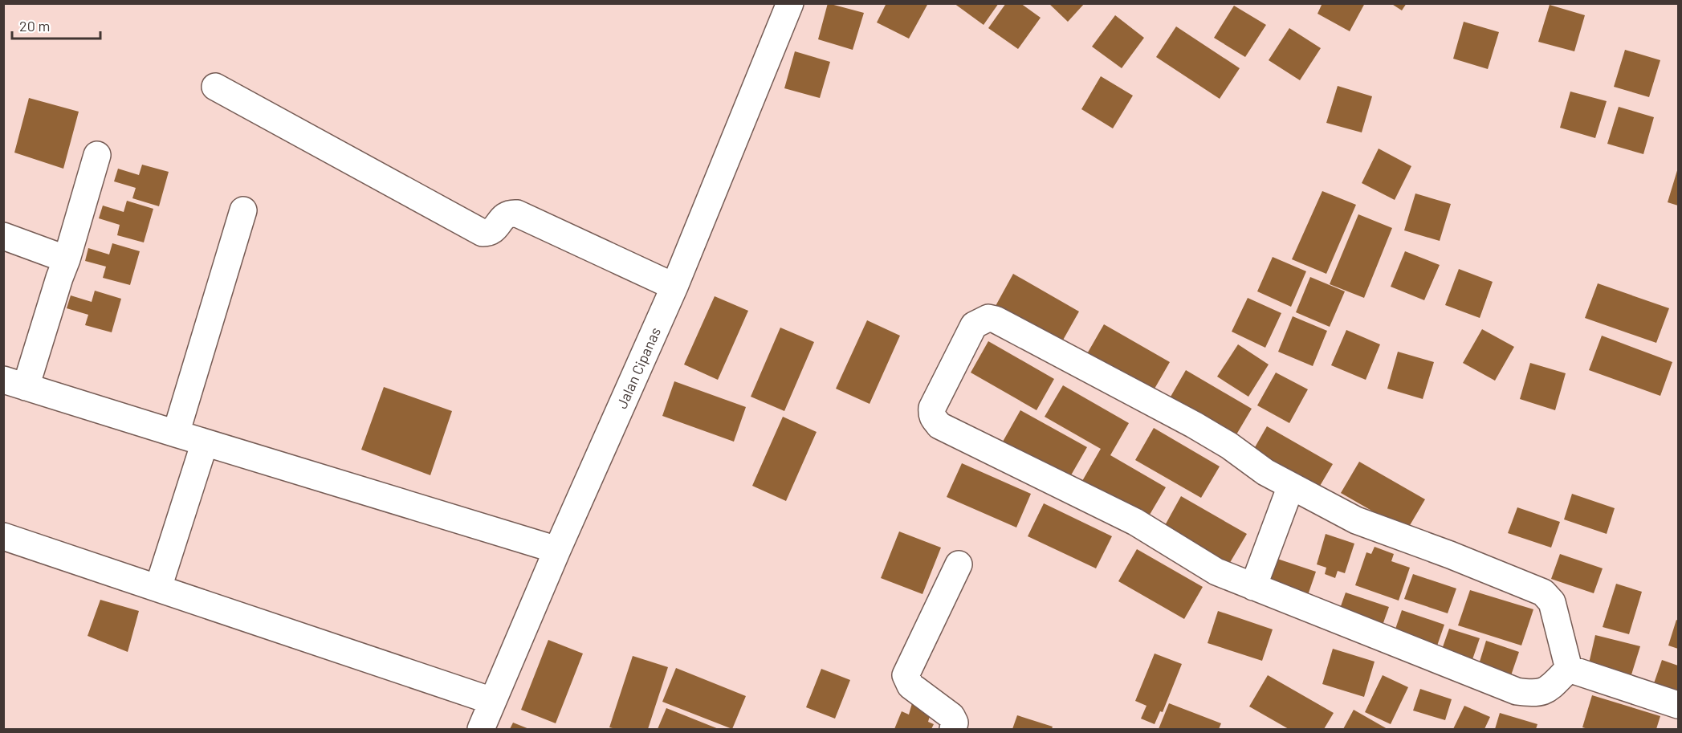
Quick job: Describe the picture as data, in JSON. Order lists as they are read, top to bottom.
{
  "streets": {
    "street": ["Jalan Cipanas"]
  },
  "scale_bar": "20 m"
}
